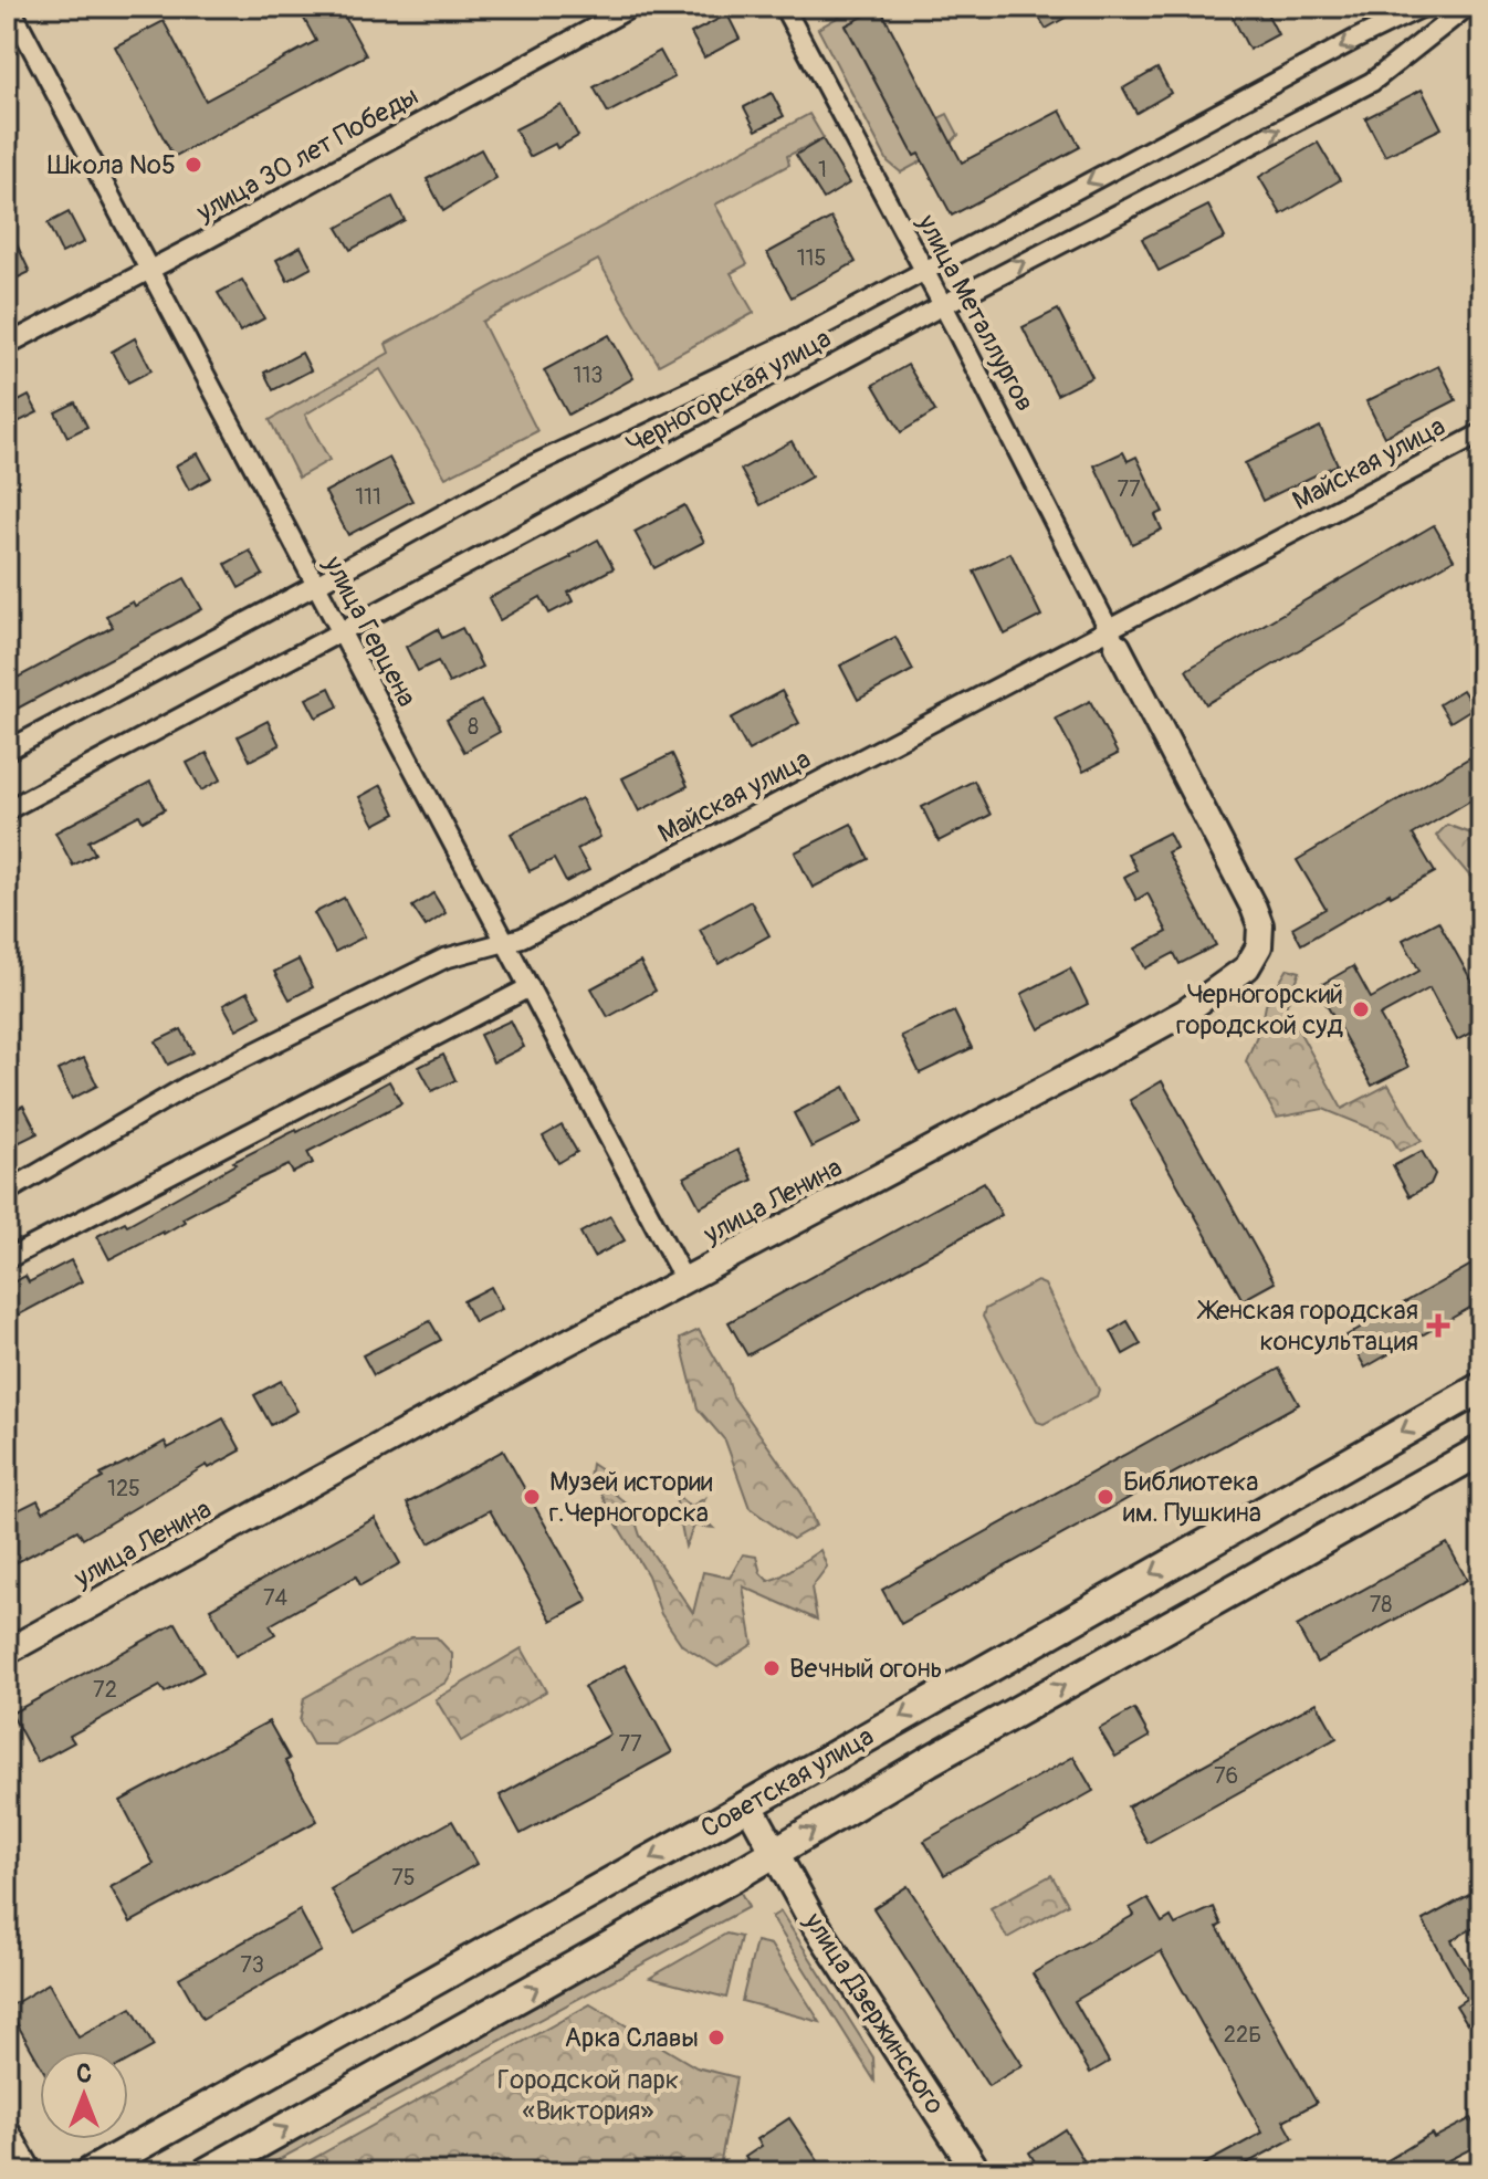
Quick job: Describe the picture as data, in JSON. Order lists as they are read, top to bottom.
{
  "streets": {
    "main road": ["Советская улица", "улица Дзержинского"],
    "street": [
      "улица 30 лет Победы",
      "улица Металлургов",
      "Черногорская улица",
      "Майская улица",
      "улица Герцена",
      "улица Ленина"
    ]
  },
  "crossings": [
    ["улица 30 лет Победы", "улица Герцена"],
    ["улица Металлургов", "Черногорская улица"],
    ["улица Металлургов", "Майская улица"],
    ["улица Металлургов", "улица Ленина"],
    ["Черногорская улица", "улица Герцена"],
    ["Майская улица", "улица Герцена"],
    ["Майская улица", "улица Ленина"],
    ["улица Герцена", "улица Ленина"],
    ["Советская улица", "улица Дзержинского"]
  ],
  "parks": ["Городской парк «Виктория»"],
  "places": {
    "other": [
      "Школа №5",
      "Черногорский городской суд",
      "Музей истории г.Черногорска",
      "Библиотека им. Пушкина",
      "Вечный огонь",
      "Арка Славы"
    ],
    "health": ["Женская городская консультация"]
  },
  "house_numbers": [
    "1",
    "115",
    "113",
    "77",
    "111",
    "8",
    "125",
    "74",
    "78",
    "72",
    "77",
    "76",
    "75",
    "73",
    "22Б"
  ],
  "north": "top"
}
